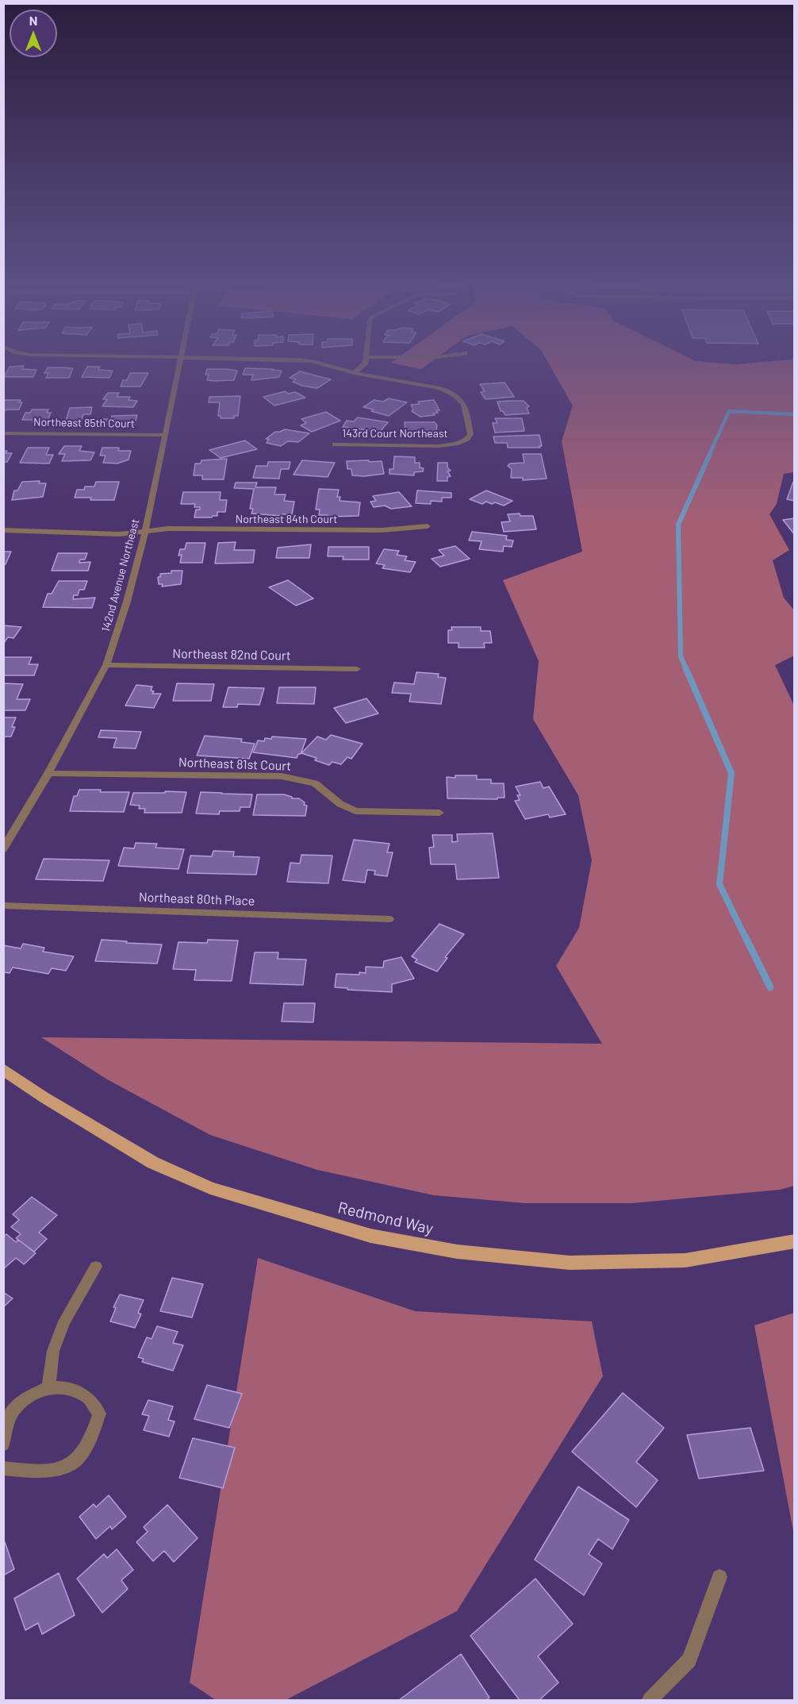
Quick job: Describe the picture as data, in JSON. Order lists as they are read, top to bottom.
{
  "streets": {
    "main road": ["Redmond Way"],
    "street": [
      "Northeast 85th Court",
      "143rd Court Northeast",
      "Northeast 84th Court",
      "142nd Avenue Northeast",
      "Northeast 82nd Court",
      "Northeast 81st Court",
      "Northeast 80th Place"
    ]
  },
  "crossings": [
    ["Northeast 85th Court", "142nd Avenue Northeast"],
    ["Northeast 84th Court", "142nd Avenue Northeast"],
    ["142nd Avenue Northeast", "Northeast 82nd Court"],
    ["142nd Avenue Northeast", "Northeast 81st Court"]
  ],
  "north": "top"
}
